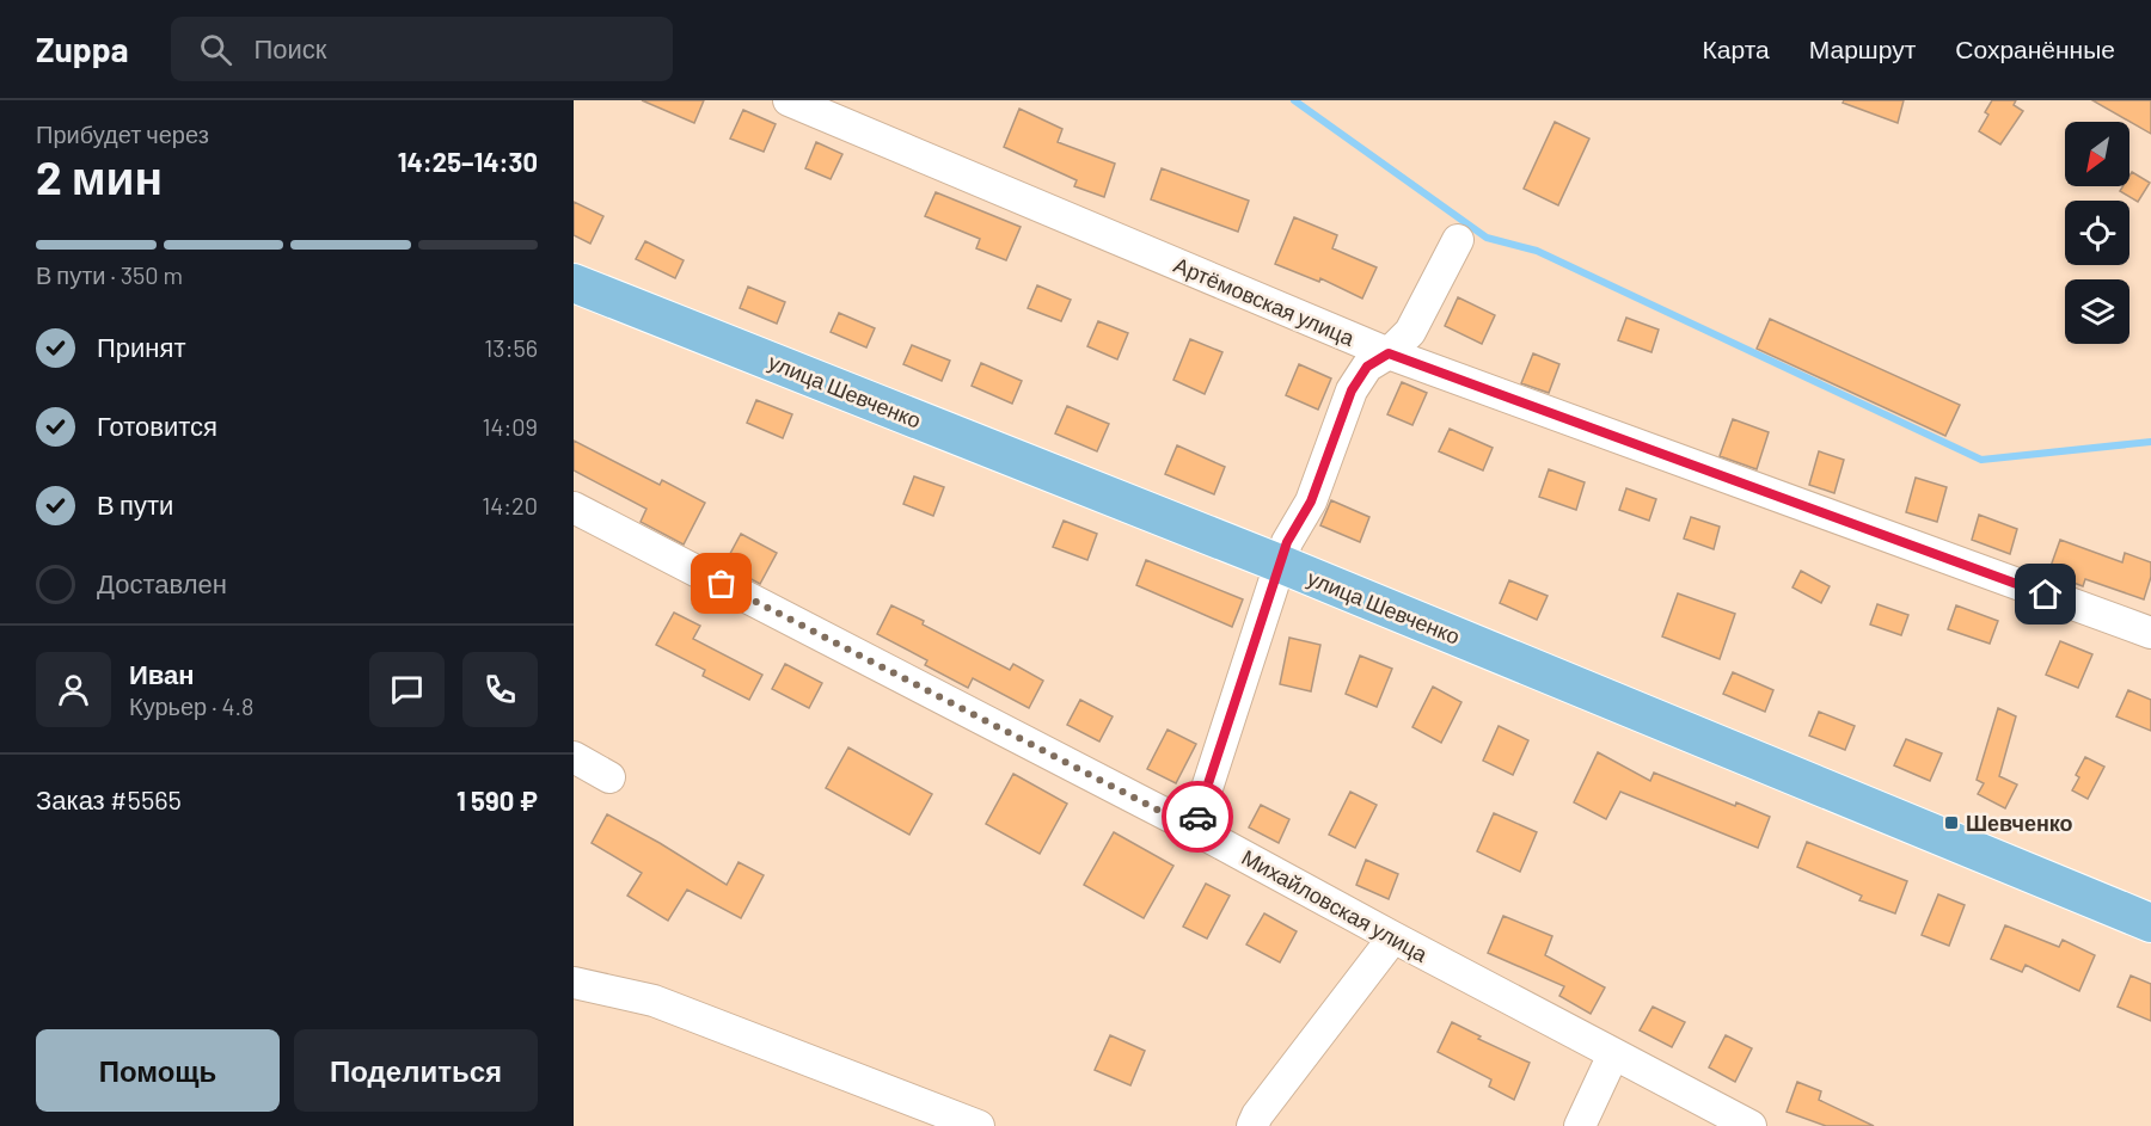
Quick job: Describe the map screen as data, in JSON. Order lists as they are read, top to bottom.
{
  "streets": {
    "main road": ["улица Шевченко"],
    "street": ["Артёмовская улица", "Михайловская улица"]
  },
  "places": {
    "transit": ["Шевченко"]
  },
  "north": "bottom left",
  "page": {
    "header": "Zuppa",
    "search": "Поиск",
    "nav": ["Карта", "Маршрут", "Сохранённые"],
    "heading": ["2 мин", "Прибудет через", "14:25–14:30"],
    "panel": [
      "Иван",
      "Курьер · 4.8",
      "Заказ #5565",
      "1 590 ₽"
    ],
    "bar": "В пути · 350 m",
    "list": [
      ["Принят", "13:56"],
      ["Готовится", "14:09"],
      ["В пути", "14:20"],
      "Доставлен"
    ],
    "buttons": ["Помощь", "Поделиться"]
  }
}
